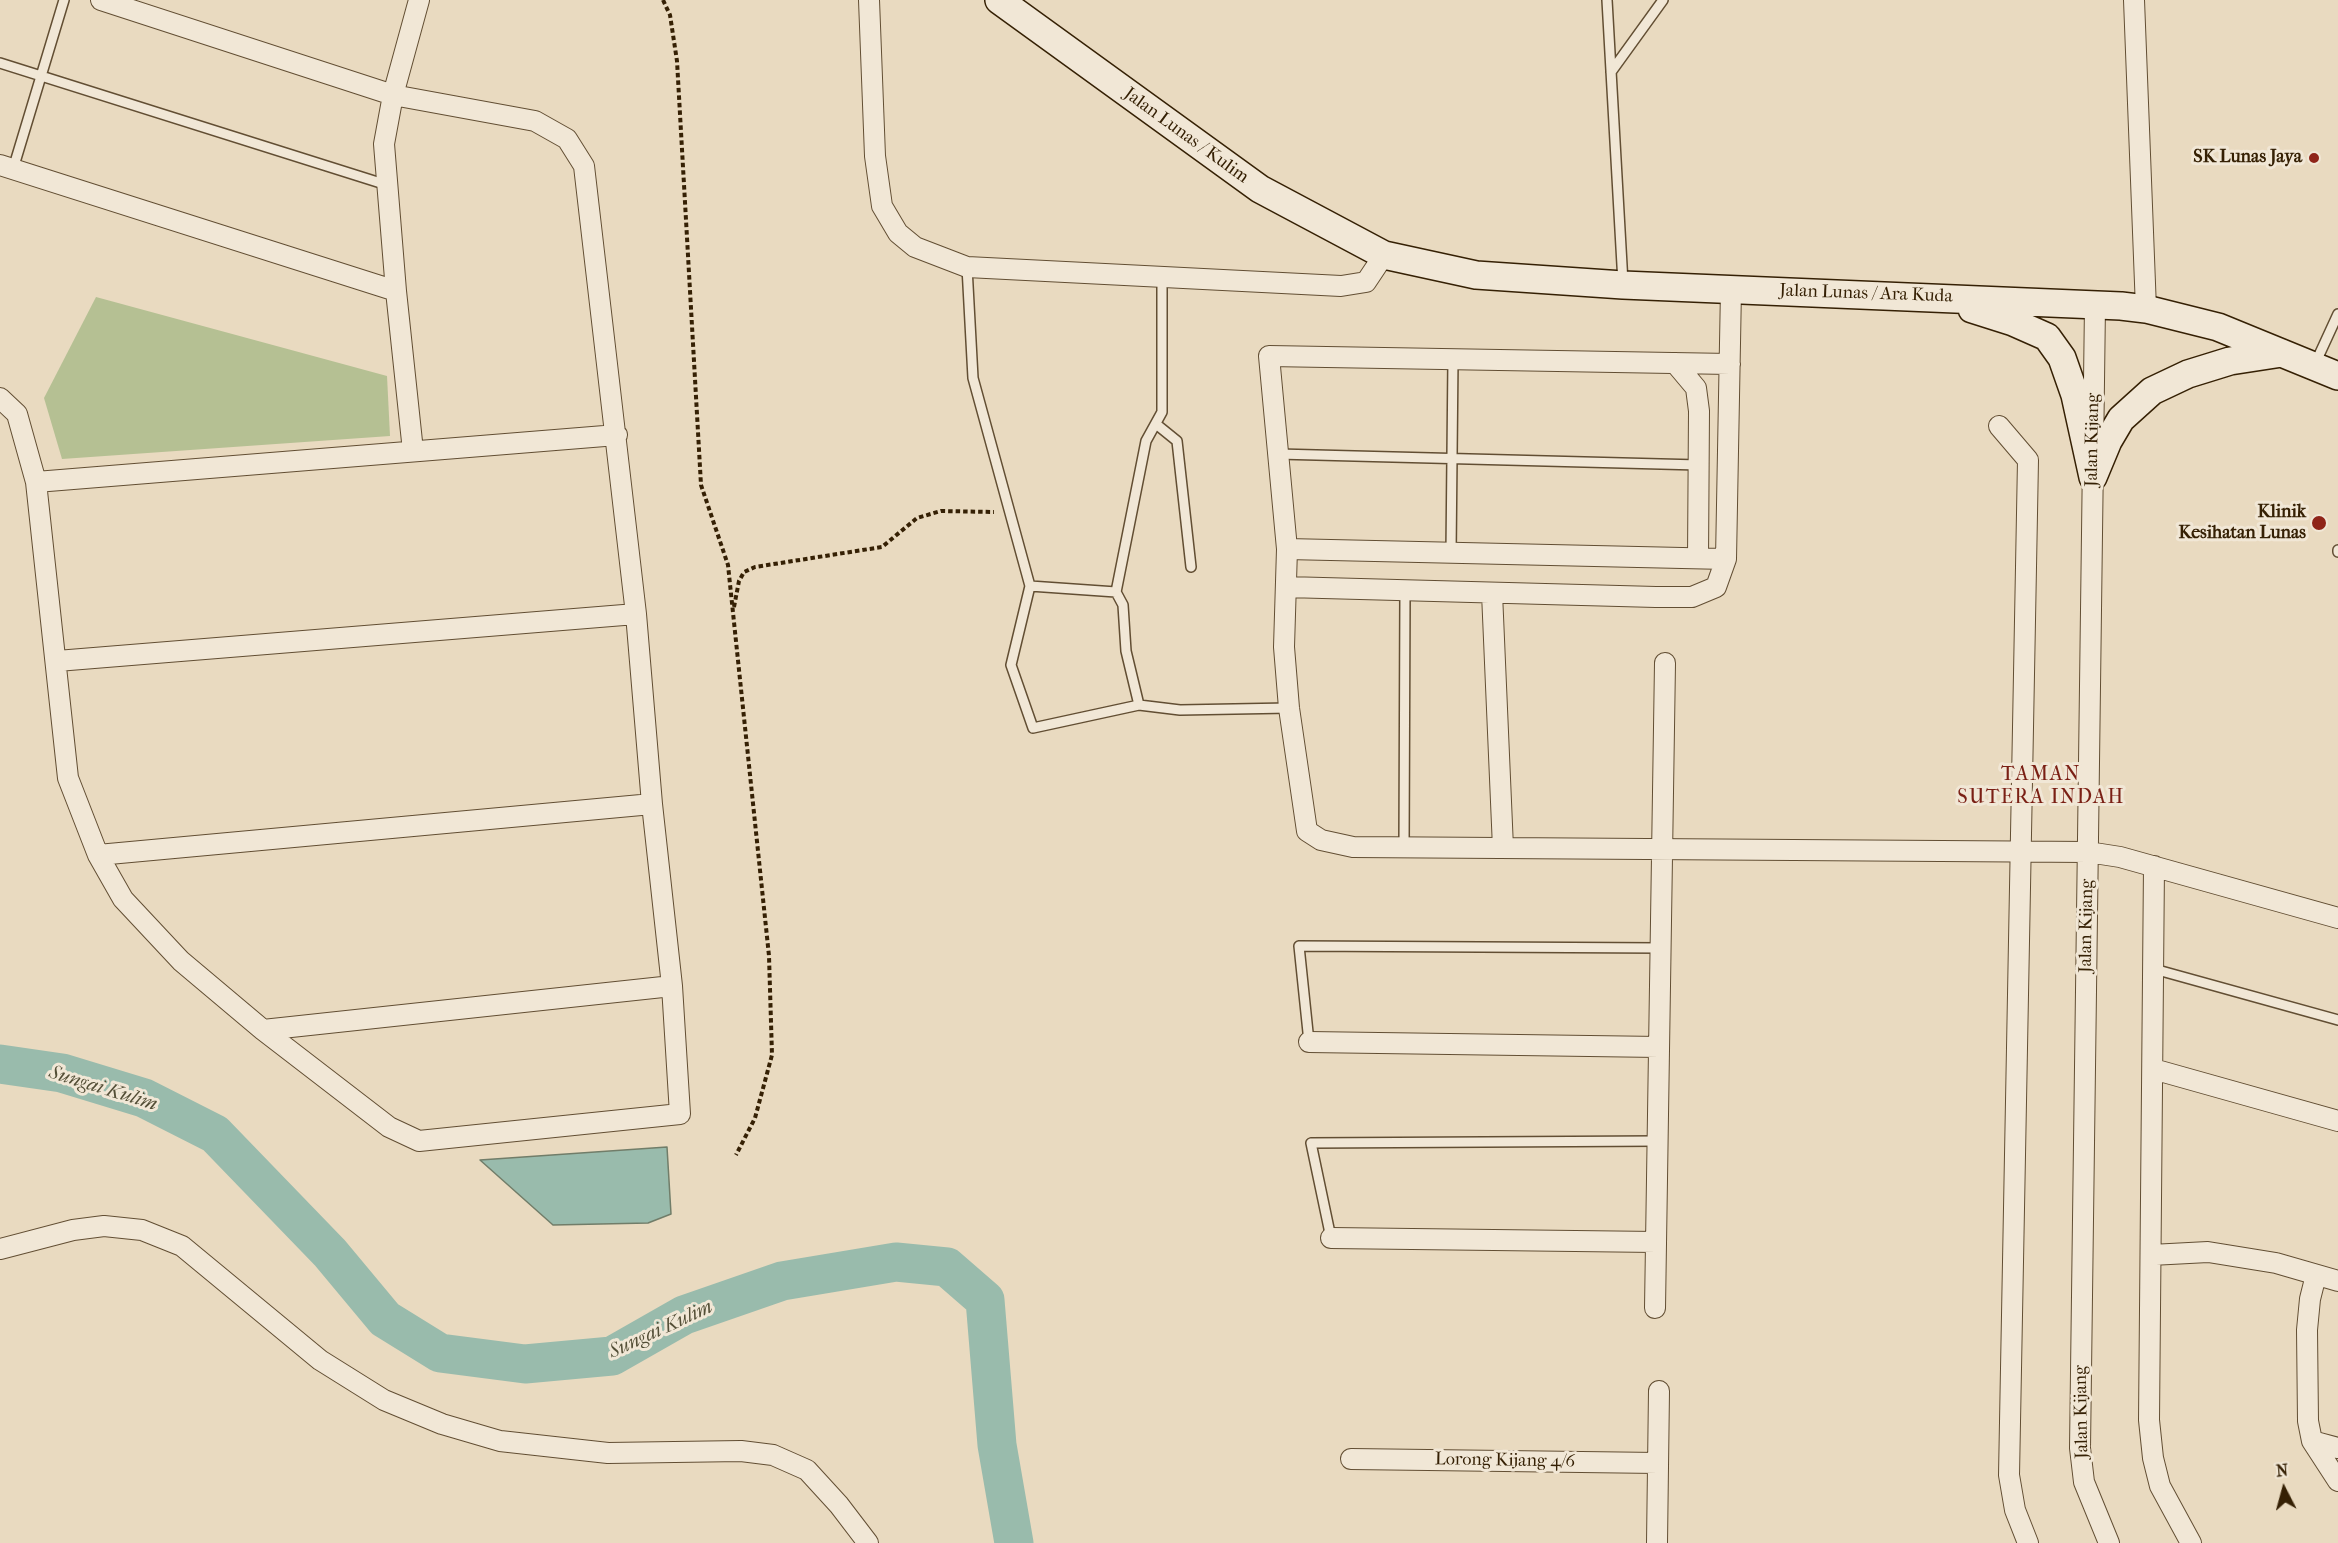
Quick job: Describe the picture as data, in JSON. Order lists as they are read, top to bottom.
{
  "streets": {
    "main road": ["Jalan Lunas / Kulim", "Jalan Lunas / Ara Kuda"],
    "street": ["Jalan Kijang", "Lorong Kijang 4/6"]
  },
  "crossings": [
    ["Jalan Lunas / Kulim", "Jalan Lunas / Ara Kuda"],
    ["Jalan Lunas / Ara Kuda", "Jalan Kijang"]
  ],
  "districts": ["TAMAN SUTERA INDAH"],
  "water": ["Sungai Kulim"],
  "places": ["SK Lunas Jaya", "Klinik Kesihatan Lunas"],
  "north": "top"
}
